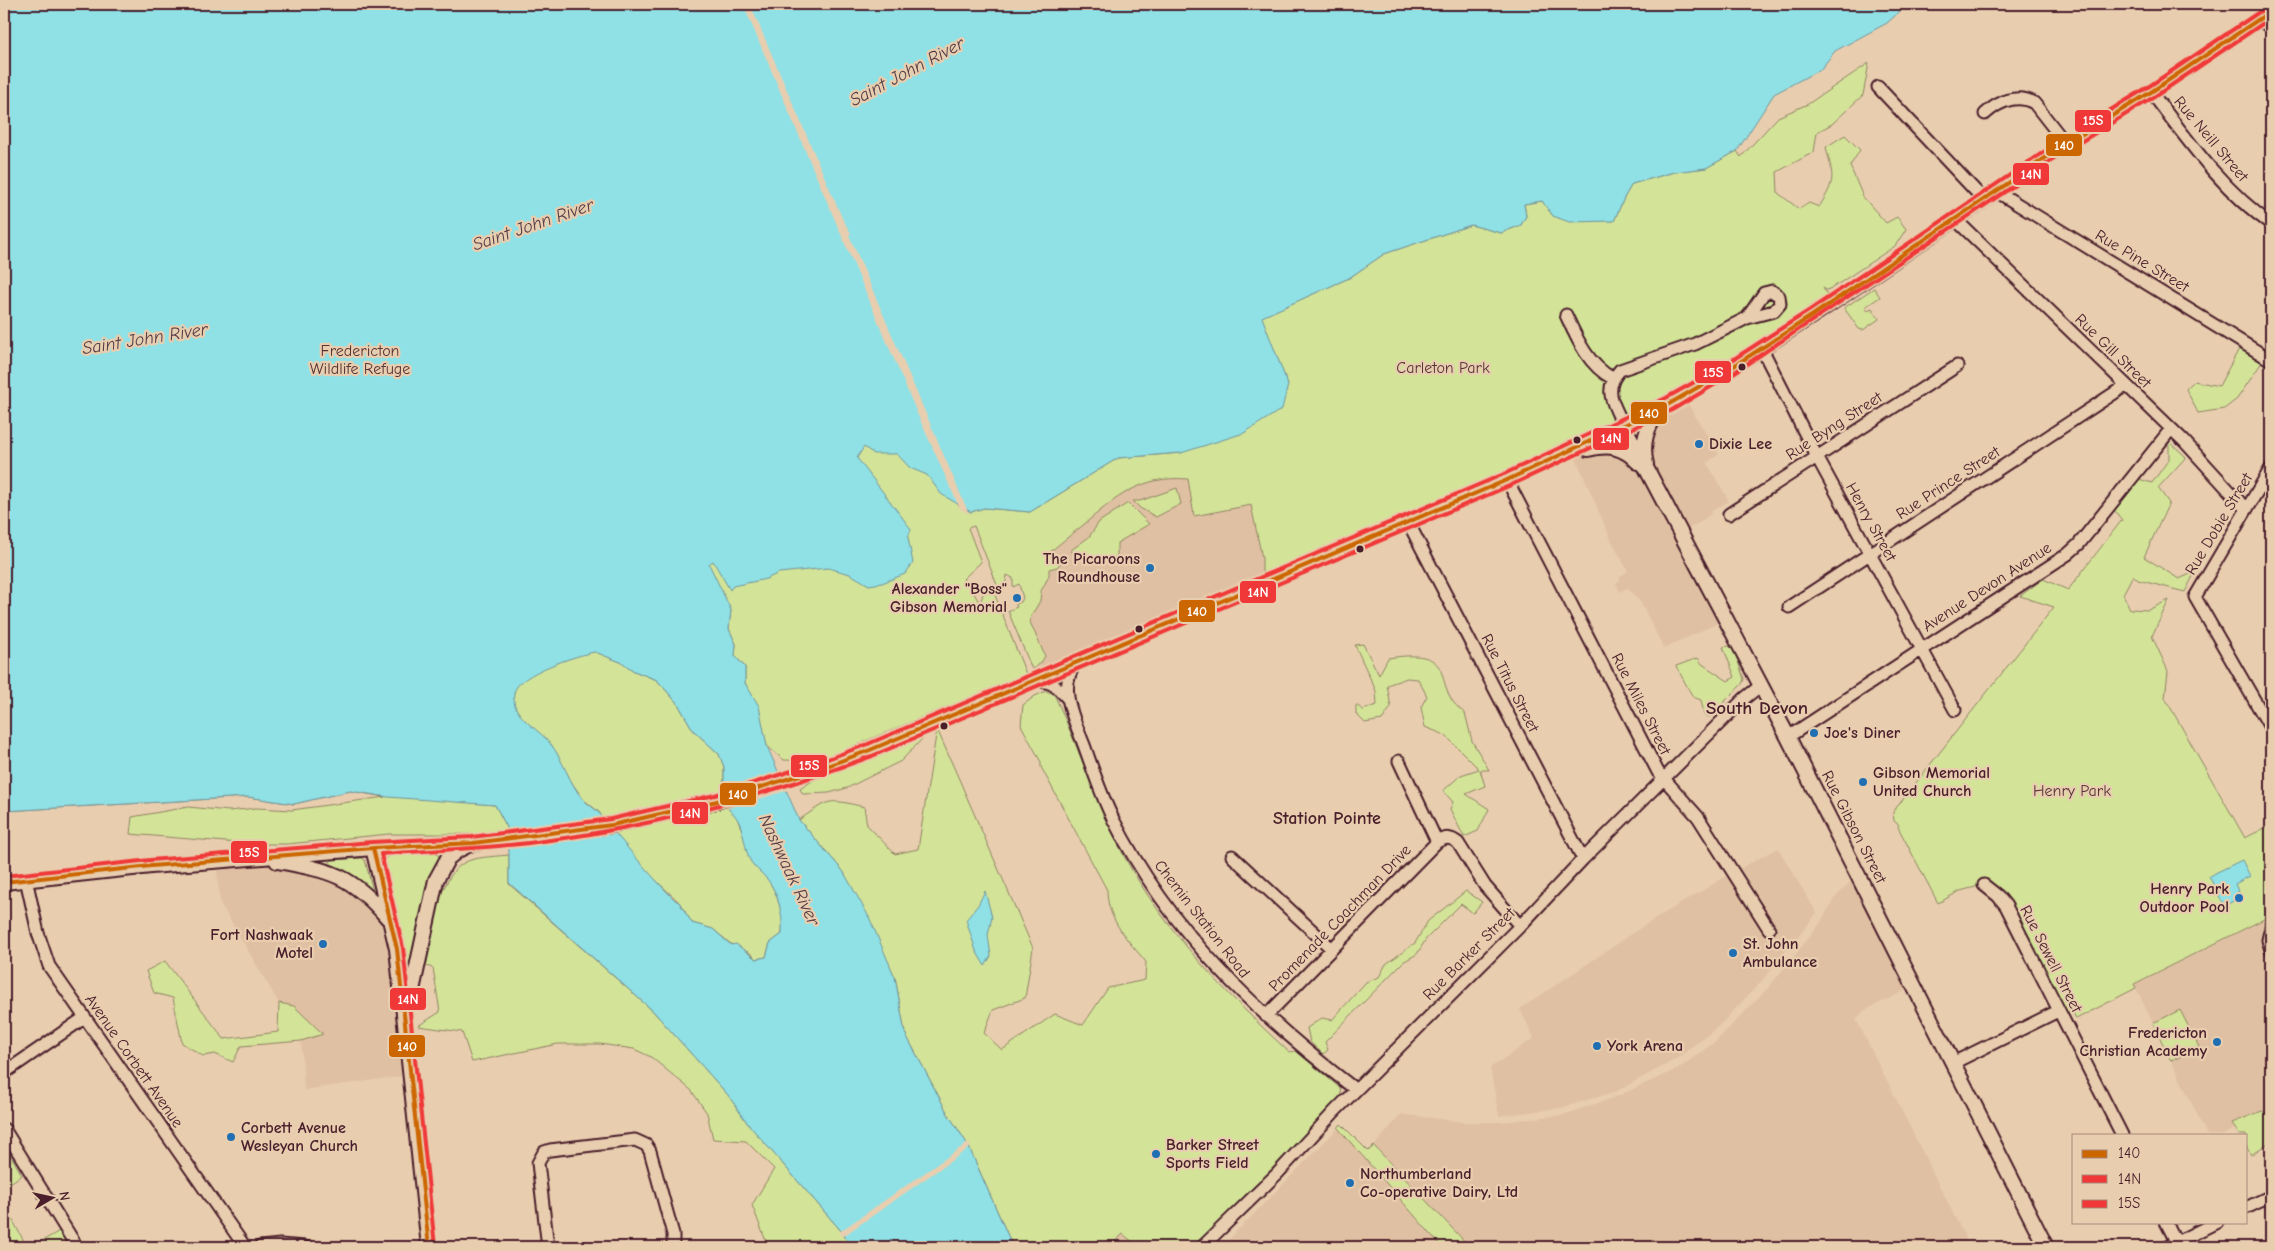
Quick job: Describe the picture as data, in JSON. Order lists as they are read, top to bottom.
{
  "streets": {
    "main road": ["Rue Gibson Street"],
    "street": [
      "Rue Neill Street",
      "Rue Pine Street",
      "Rue Gill Street",
      "Rue Byng Street",
      "Rue Prince Street",
      "Henry Street",
      "Rue Dobie Street",
      "Avenue Devon Avenue",
      "Rue Titus Street",
      "Rue Miles Street",
      "Promenade Coachman Drive",
      "Chemin Station Road",
      "Rue Barker Street",
      "Rue Sewell Street",
      "Avenue Corbett Avenue"
    ]
  },
  "crossings": [
    ["Rue Gill Street", "Rue Prince Street"],
    ["Rue Gill Street", "Rue Dobie Street"],
    ["Rue Gill Street", "Avenue Devon Avenue"],
    ["Rue Byng Street", "Henry Street"],
    ["Rue Prince Street", "Henry Street"],
    ["Henry Street", "Avenue Devon Avenue"],
    ["Avenue Devon Avenue", "Rue Gibson Street"],
    ["Rue Titus Street", "Rue Barker Street"],
    ["Rue Miles Street", "Rue Barker Street"],
    ["Rue Gibson Street", "Rue Barker Street"],
    ["Promenade Coachman Drive", "Chemin Station Road"],
    ["Chemin Station Road", "Rue Barker Street"]
  ],
  "districts": ["South Devon", "Station Pointe"],
  "water": ["Saint John River", "Nashwaak River"],
  "parks": ["Fredericton Wildlife Refuge", "Carleton Park", "Henry Park"],
  "places": [
    "Dixie Lee",
    "The Picaroons Roundhouse",
    "Alexander \"Boss\" Gibson Memorial",
    "Joe's Diner",
    "Gibson Memorial United Church",
    "Henry Park Outdoor Pool",
    "Fort Nashwaak Motel",
    "St. John Ambulance",
    "Fredericton Christian Academy",
    "York Arena",
    "Corbett Avenue Wesleyan Church",
    "Barker Street Sports Field",
    "Northumberland Co-operative Dairy, Ltd"
  ],
  "lines": ["transit line 15S", "transit line 140", "transit line 14N"],
  "legend": ["140", "14N", "15S"],
  "north": "right"
}
